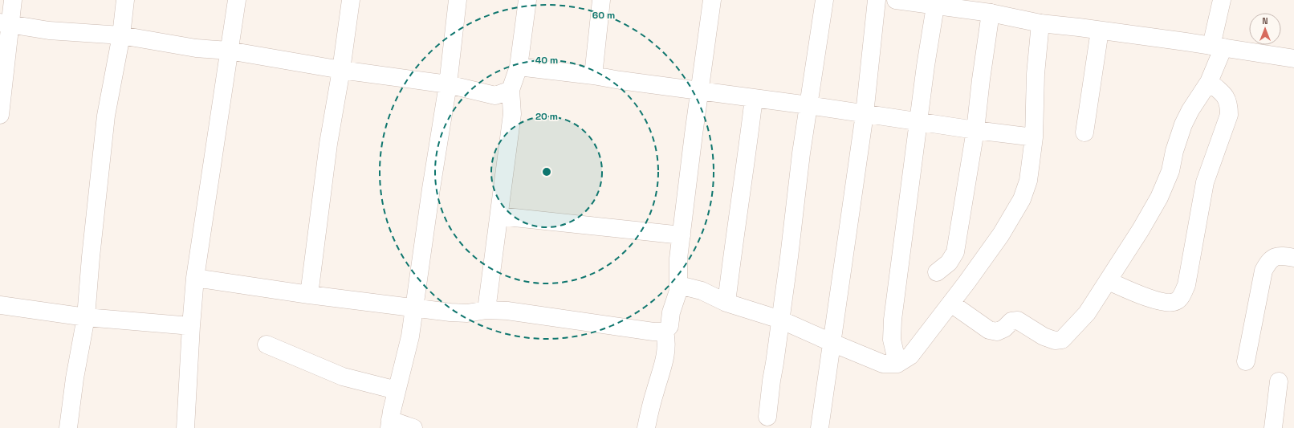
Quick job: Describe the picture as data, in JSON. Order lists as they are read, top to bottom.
{
  "north": "top",
  "rings": ["60 m", "40 m", "20 m"]
}
